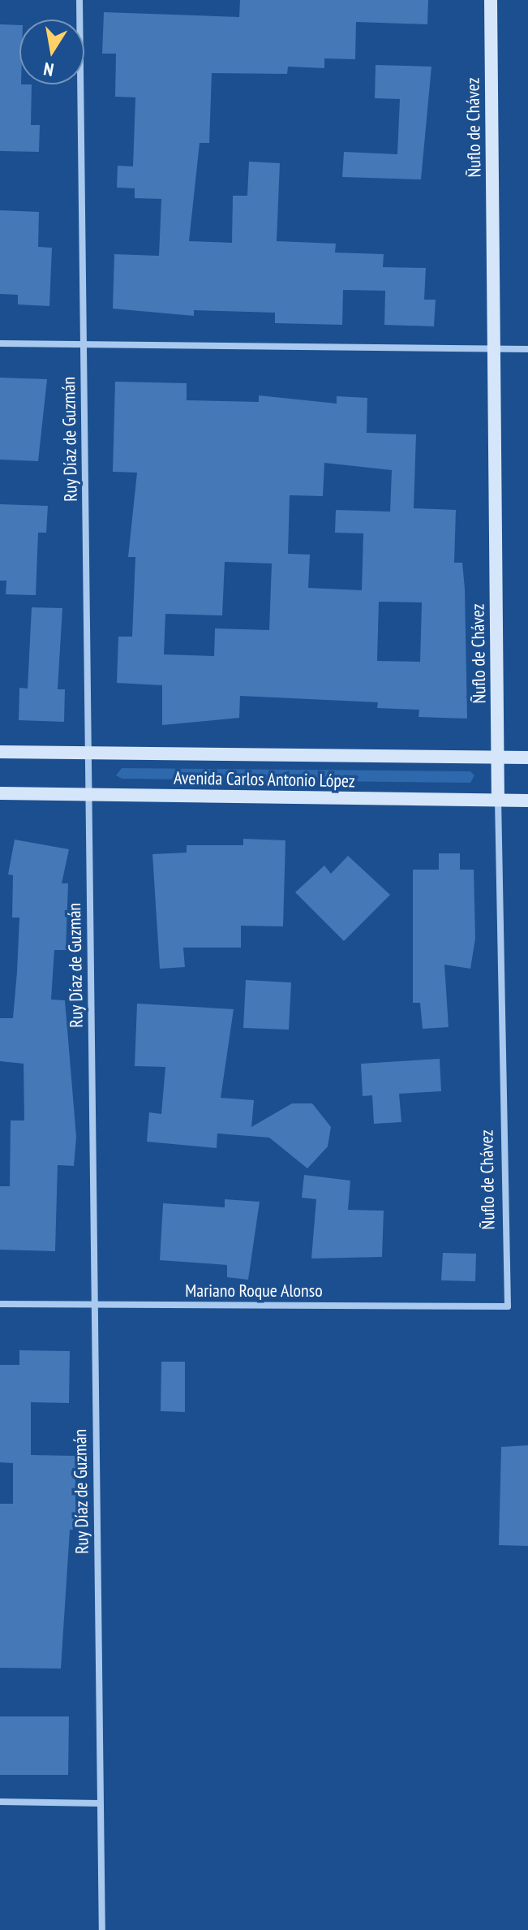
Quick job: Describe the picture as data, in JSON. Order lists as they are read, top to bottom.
{
  "streets": {
    "main road": ["Ñuflo de Chávez", "Avenida Carlos Antonio López"],
    "street": ["Ruy Díaz de Guzmán", "Mariano Roque Alonso"]
  },
  "crossings": [
    ["Ñuflo de Chávez", "Avenida Carlos Antonio López"],
    ["Ñuflo de Chávez", "Mariano Roque Alonso"],
    ["Ruy Díaz de Guzmán", "Avenida Carlos Antonio López"],
    ["Ruy Díaz de Guzmán", "Mariano Roque Alonso"]
  ],
  "north": "bottom"
}
